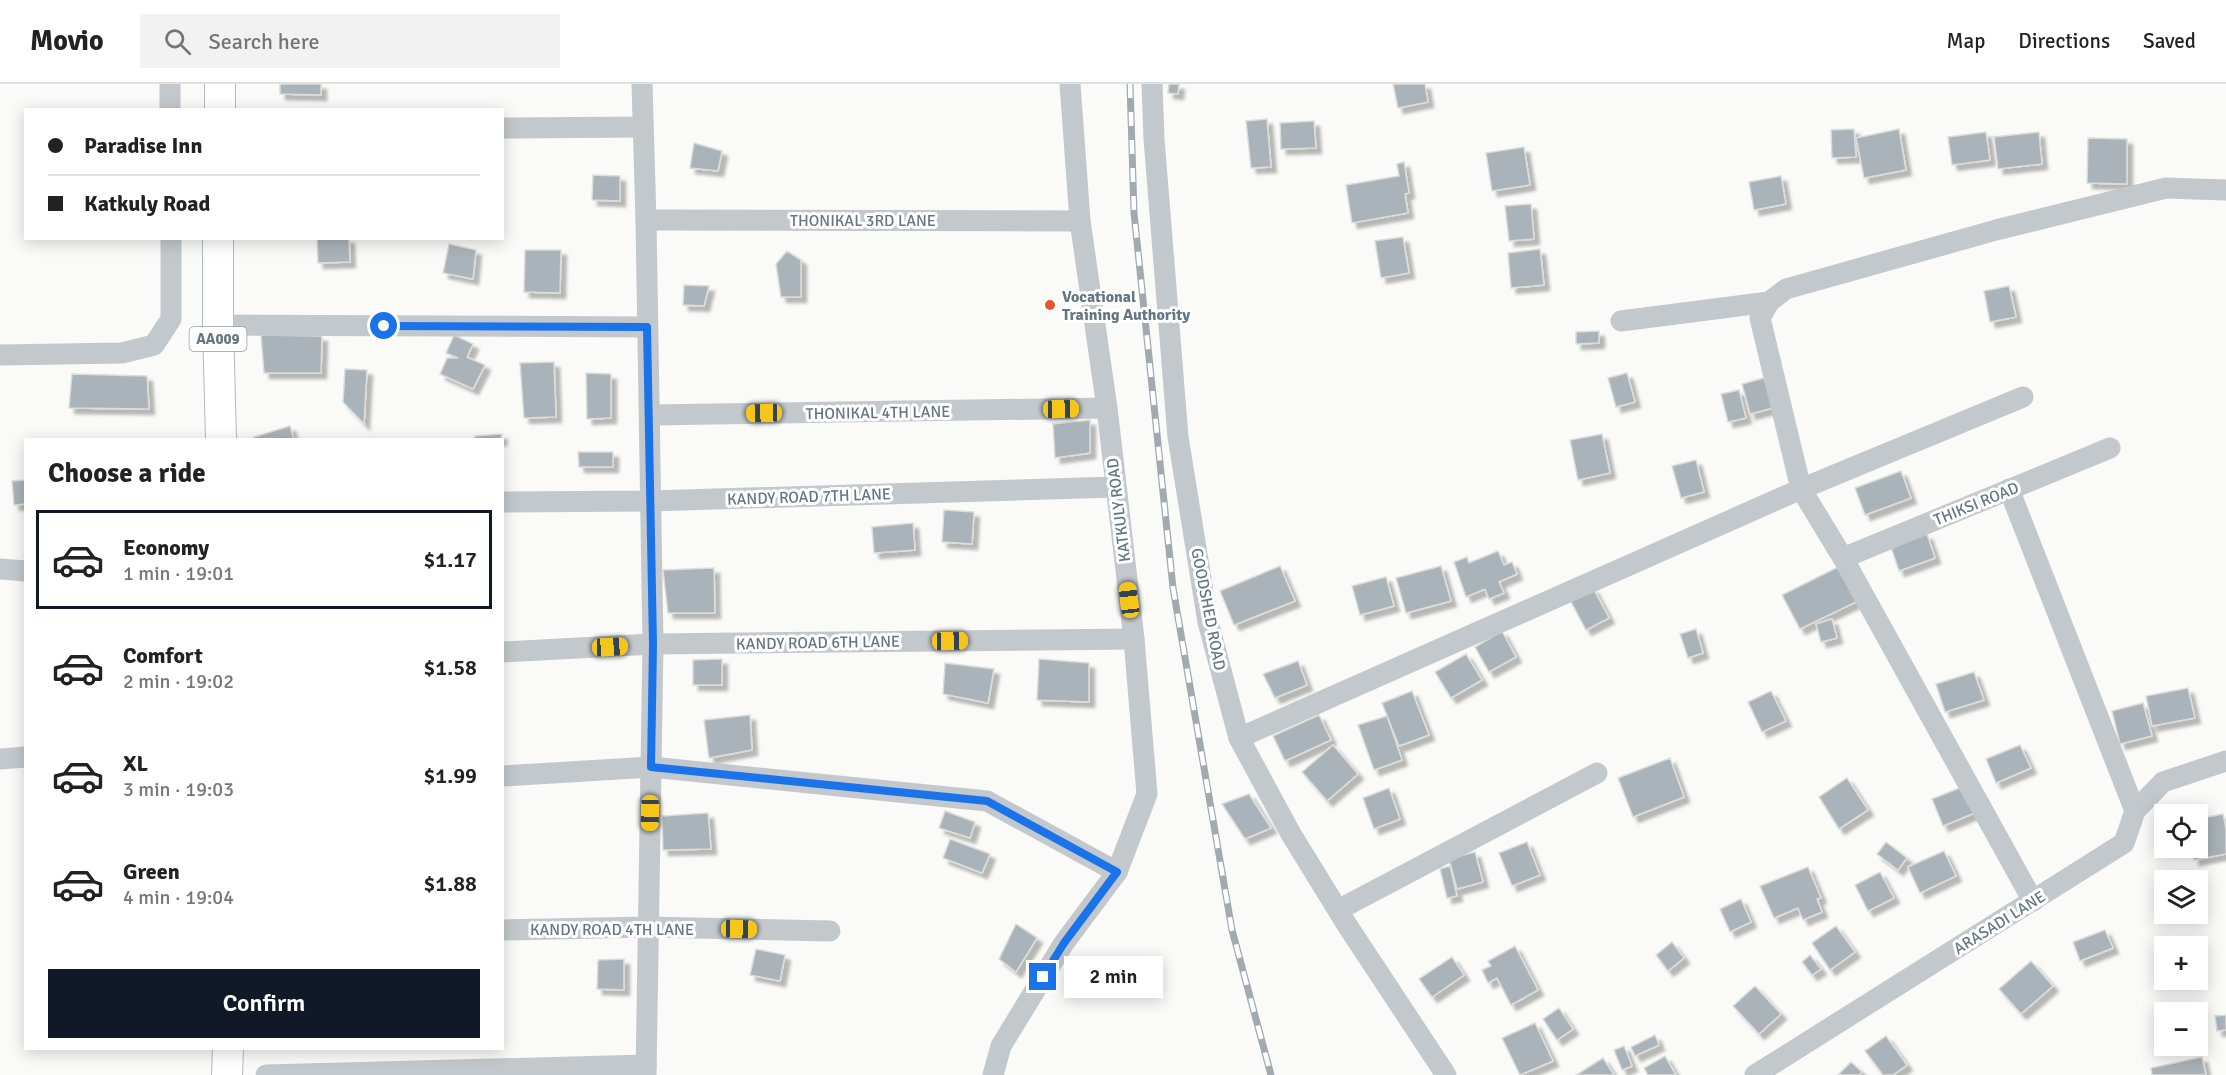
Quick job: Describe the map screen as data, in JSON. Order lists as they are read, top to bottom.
{
  "streets": {
    "highway": ["AA009"],
    "street": [
      "THONIKAL 3RD LANE",
      "THONIKAL 4TH LANE",
      "KANDY ROAD 7TH LANE",
      "THIKSI ROAD",
      "KATKULY ROAD",
      "GOODSHED ROAD",
      "KANDY ROAD 6TH LANE",
      "ARASADI LANE",
      "KANDY ROAD 4TH LANE"
    ]
  },
  "crossings": [
    ["THONIKAL 3RD LANE", "KATKULY ROAD"],
    ["THONIKAL 4TH LANE", "KATKULY ROAD"],
    ["KANDY ROAD 7TH LANE", "KATKULY ROAD"],
    ["KATKULY ROAD", "KANDY ROAD 6TH LANE"]
  ],
  "places": ["Vocational Training Authority"],
  "page": {
    "header": "Movio",
    "search": "Search here",
    "nav": ["Map", "Directions", "Saved"],
    "banner": ["Paradise Inn", "Katkuly Road"],
    "heading": "Choose a ride",
    "list": [
      {
        "name": "Economy",
        "note": "1 min · 19:01",
        "value": "$1.17"
      },
      {
        "name": "Comfort",
        "note": "2 min · 19:02",
        "value": "$1.58"
      },
      {
        "name": "XL",
        "note": "3 min · 19:03",
        "value": "$1.99"
      },
      {
        "name": "Green",
        "note": "4 min · 19:04",
        "value": "$1.88"
      }
    ],
    "map_buttons": ["+", "−"],
    "bubble": "2 min",
    "buttons": "Confirm"
  }
}
